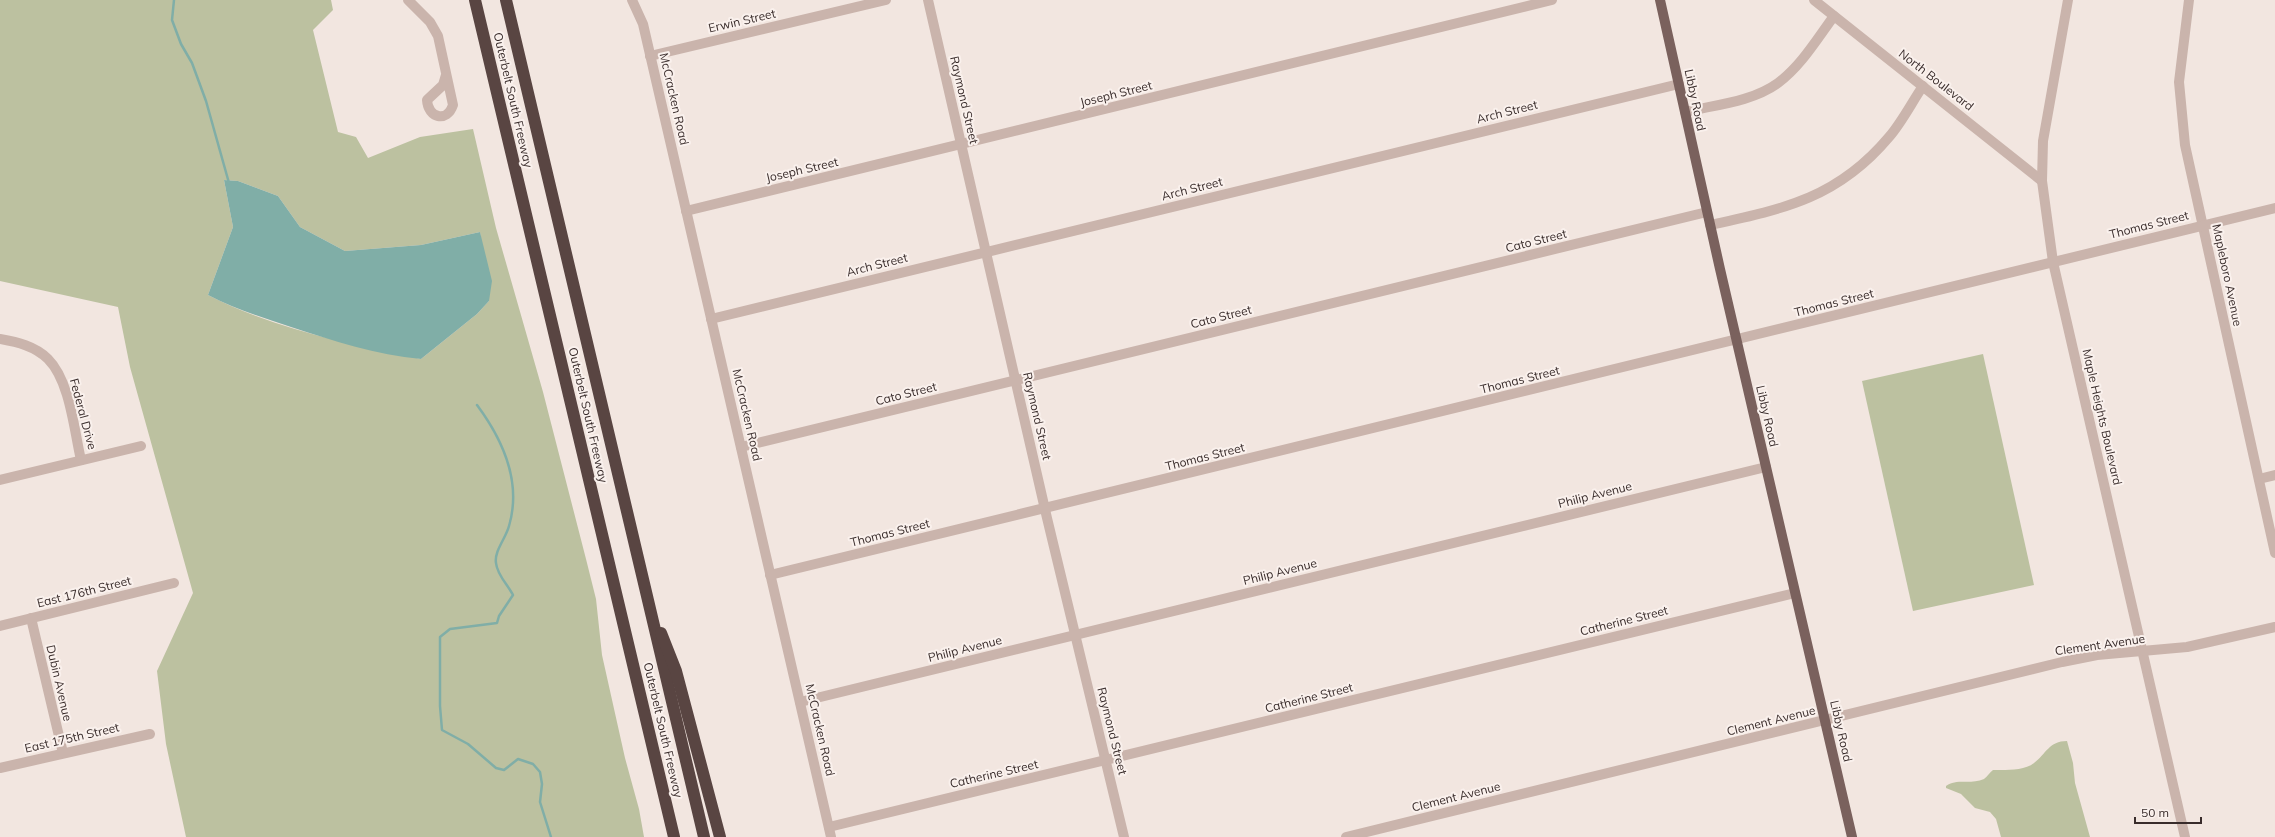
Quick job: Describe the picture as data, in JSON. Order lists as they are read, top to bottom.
{
  "streets": {
    "highway": ["Outerbelt South Freeway"],
    "main road": ["Libby Road"],
    "street": [
      "Erwin Street",
      "North Boulevard",
      "Joseph Street",
      "McCracken Road",
      "Raymond Street",
      "Arch Street",
      "Thomas Street",
      "Cato Street",
      "Mapleboro Avenue",
      "Federal Drive",
      "Maple Heights Boulevard",
      "Philip Avenue",
      "East 176th Street",
      "Catherine Street",
      "Clement Avenue",
      "Dubin Avenue",
      "East 175th Street"
    ]
  },
  "crossings": [
    ["Erwin Street", "McCracken Road"],
    ["North Boulevard", "Maple Heights Boulevard"],
    ["Joseph Street", "McCracken Road"],
    ["Joseph Street", "Raymond Street"],
    ["McCracken Road", "Arch Street"],
    ["McCracken Road", "Thomas Street"],
    ["McCracken Road", "Cato Street"],
    ["McCracken Road", "Philip Avenue"],
    ["McCracken Road", "Catherine Street"],
    ["Raymond Street", "Arch Street"],
    ["Raymond Street", "Thomas Street"],
    ["Raymond Street", "Cato Street"],
    ["Raymond Street", "Philip Avenue"],
    ["Raymond Street", "Catherine Street"],
    ["Libby Road", "Arch Street"],
    ["Libby Road", "Thomas Street"],
    ["Libby Road", "Cato Street"],
    ["Libby Road", "Philip Avenue"],
    ["Libby Road", "Catherine Street"],
    ["Libby Road", "Clement Avenue"],
    ["Thomas Street", "Mapleboro Avenue"],
    ["Thomas Street", "Maple Heights Boulevard"],
    ["Maple Heights Boulevard", "Clement Avenue"],
    ["East 176th Street", "Dubin Avenue"],
    ["Dubin Avenue", "East 175th Street"]
  ],
  "scale_bar": "50 m"
}
